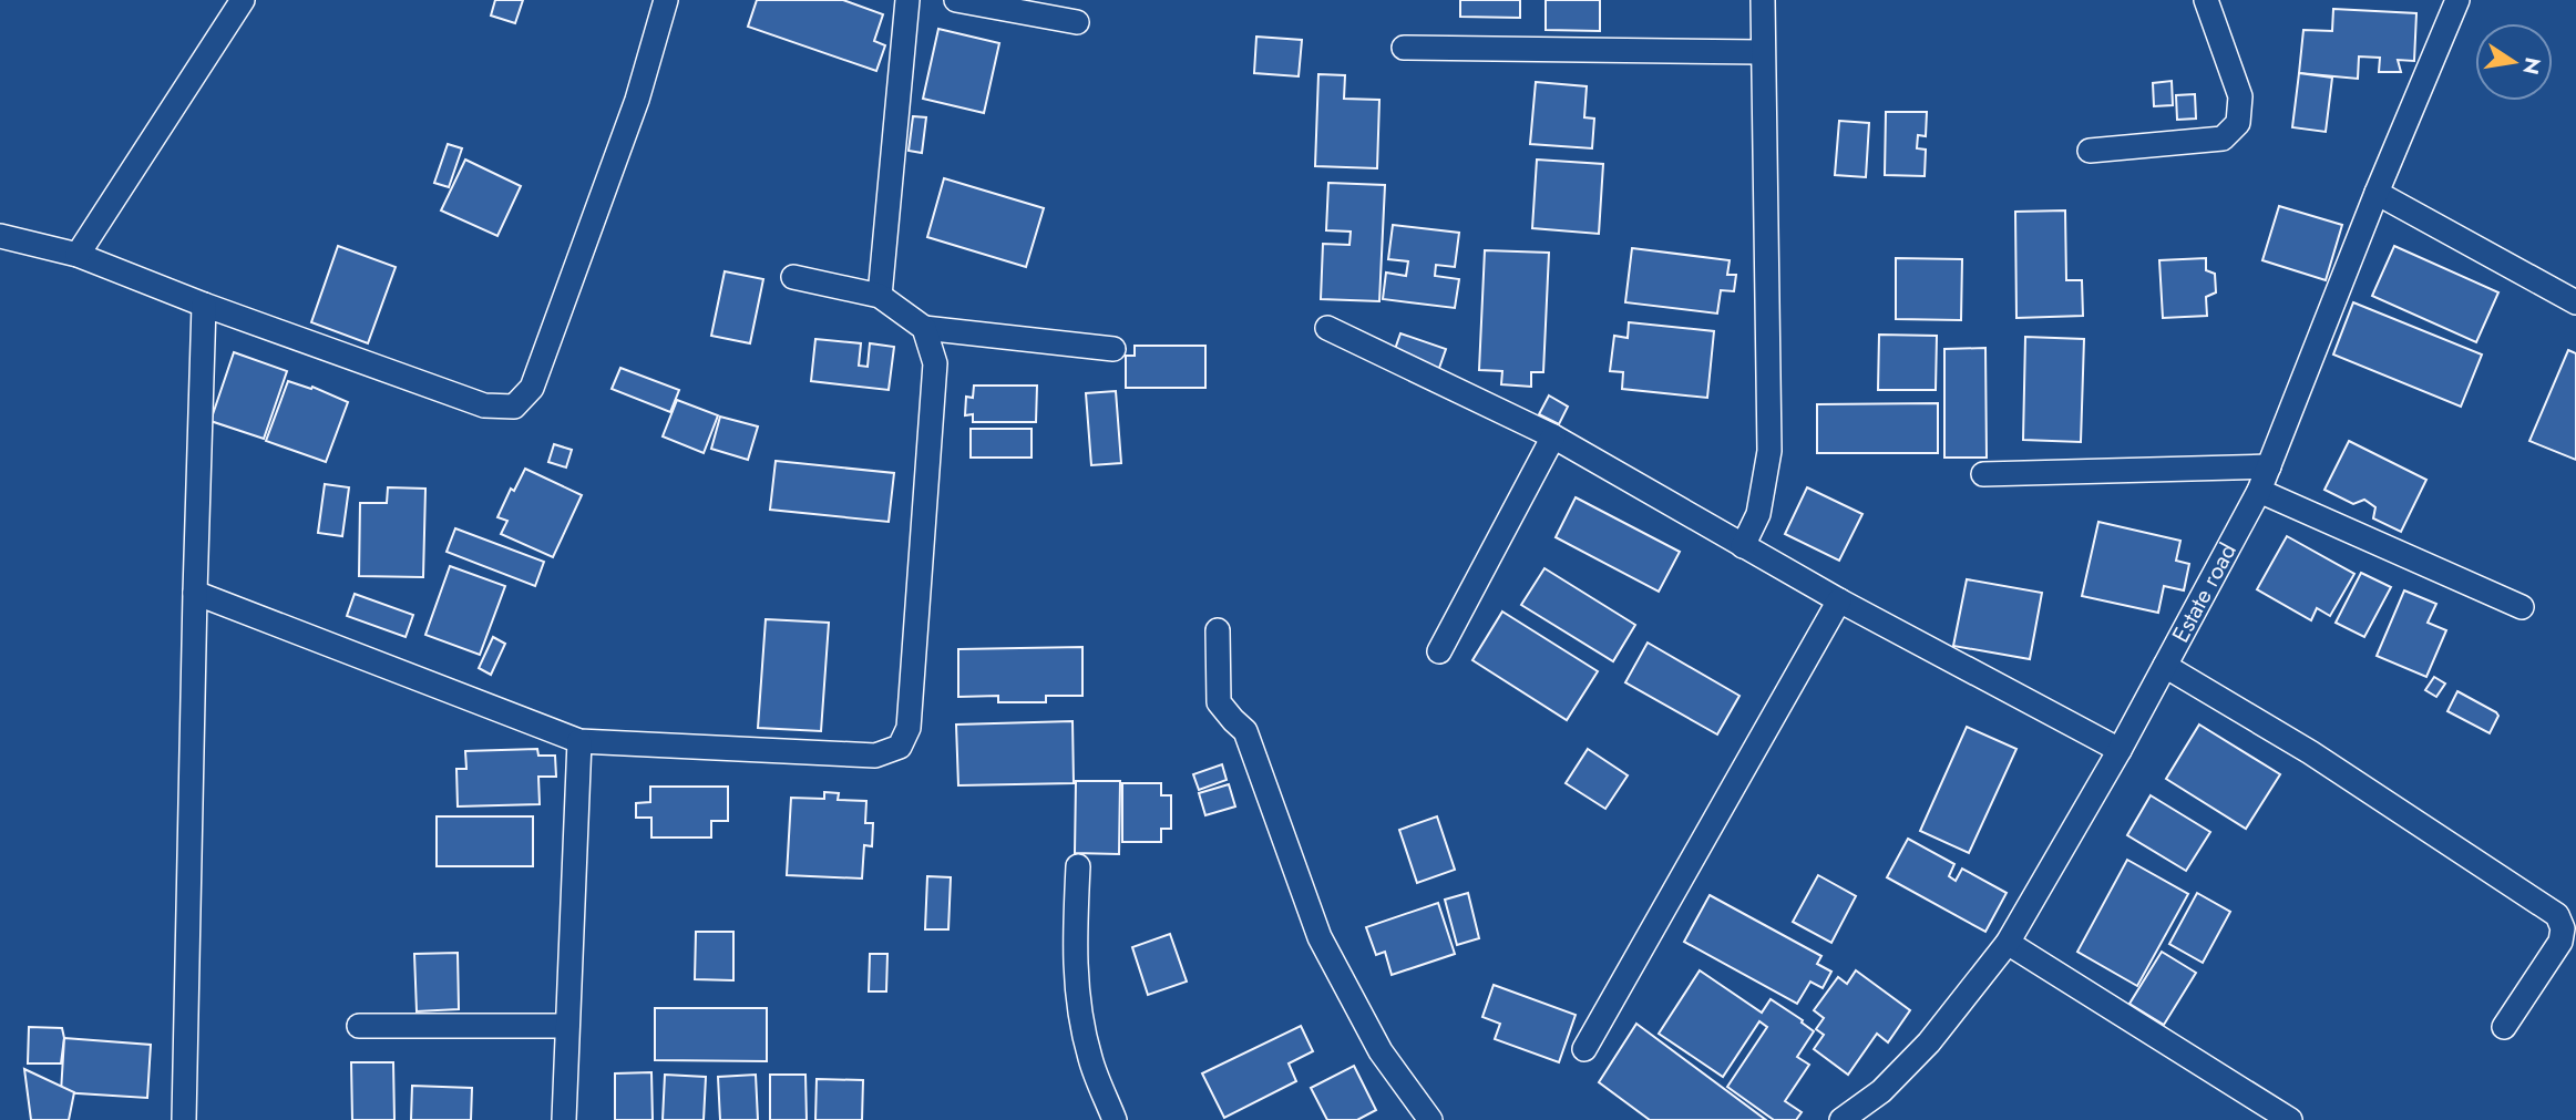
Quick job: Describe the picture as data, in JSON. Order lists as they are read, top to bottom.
{
  "streets": {
    "street": ["Estate road"]
  },
  "north": "right"
}
